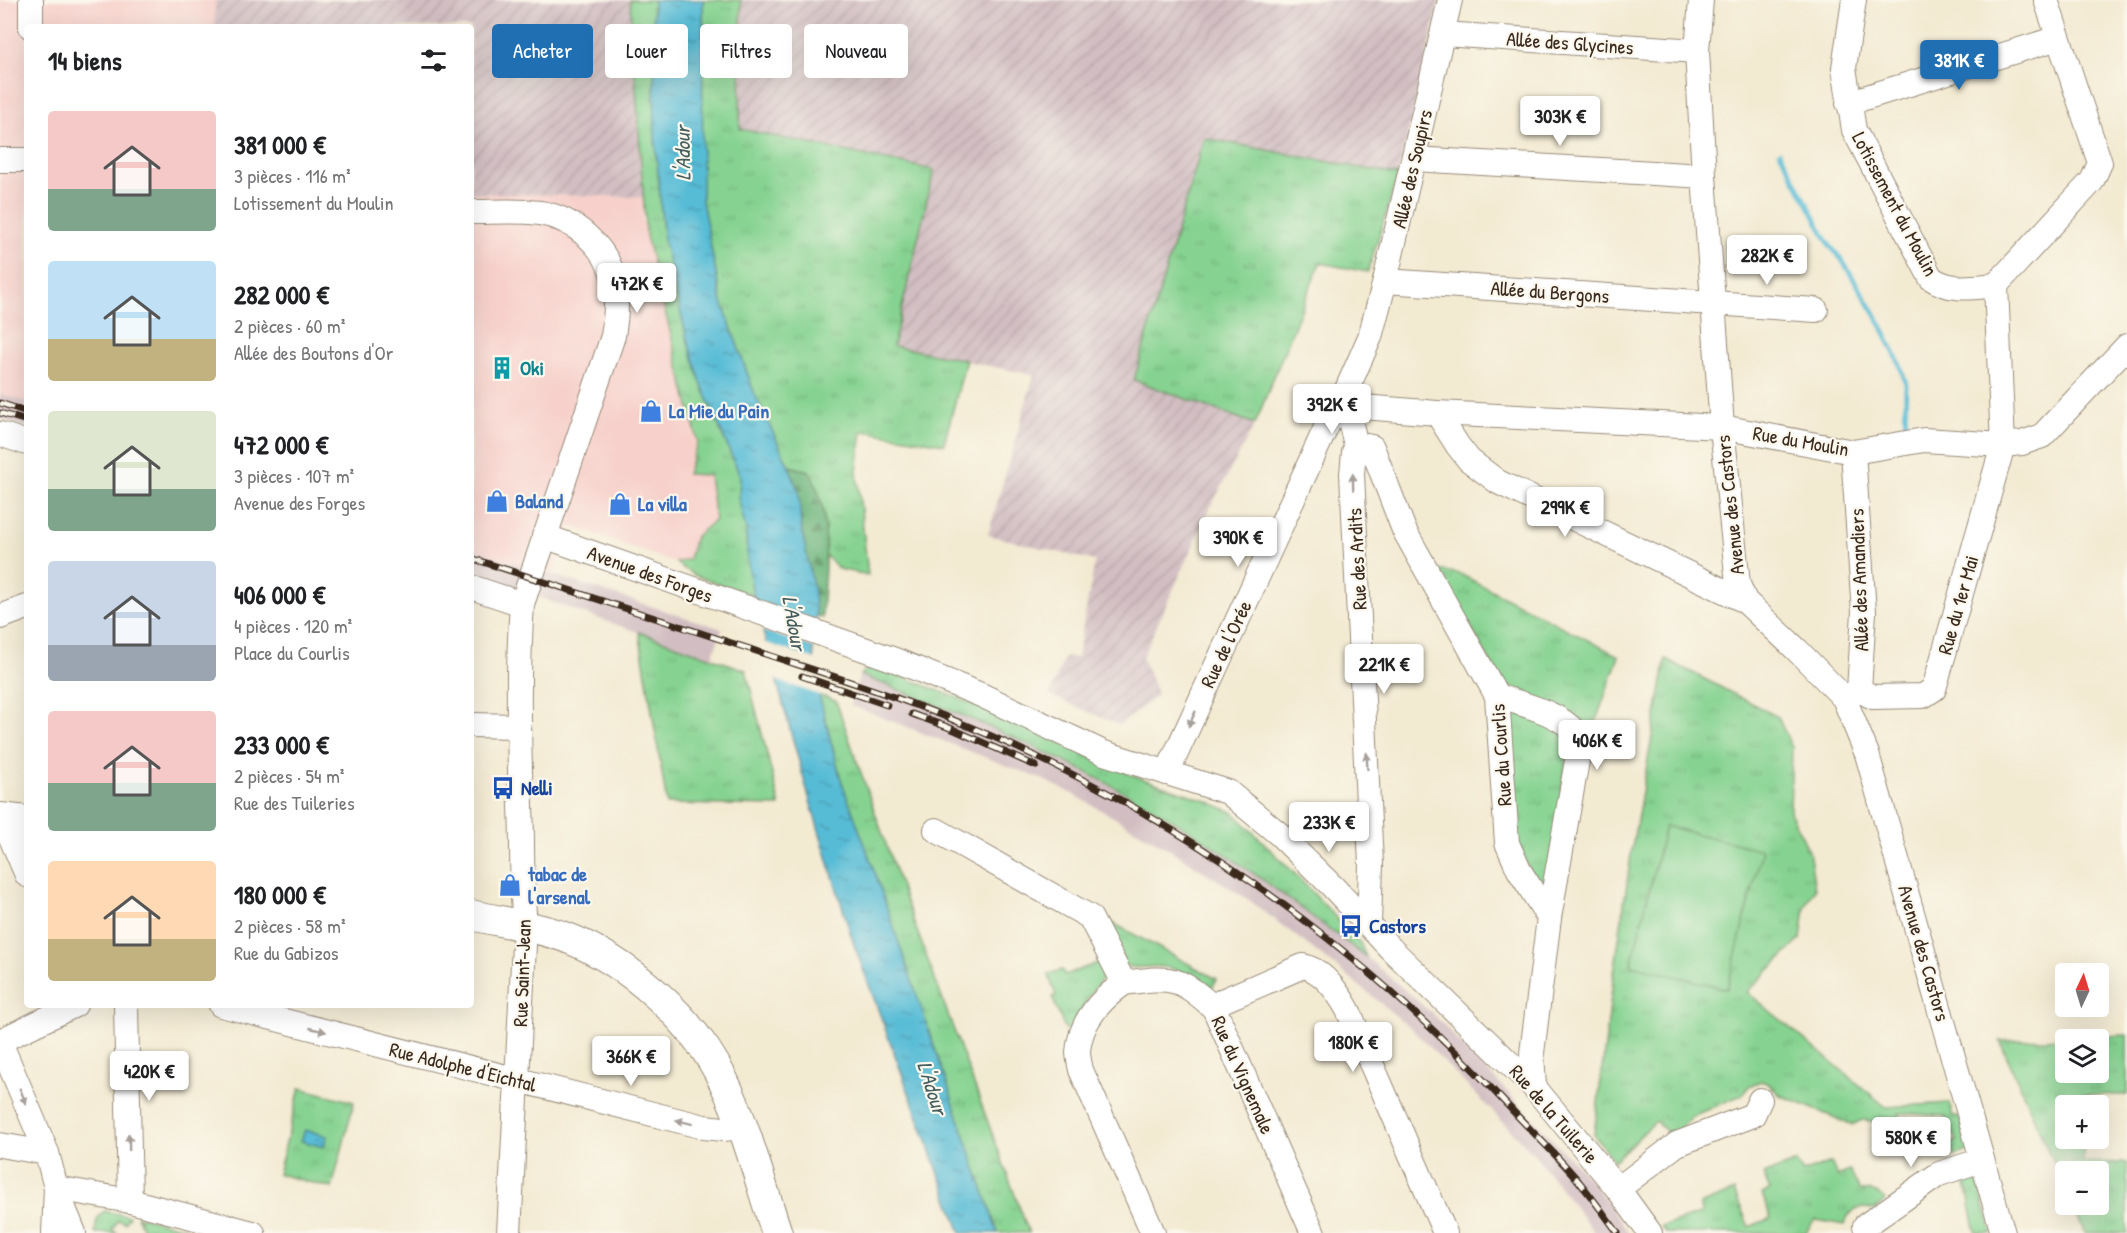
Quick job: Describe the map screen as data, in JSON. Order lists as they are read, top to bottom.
{
  "streets": {
    "street": [
      "Allée des Glycines",
      "Allée des Soupirs",
      "Lotissement du Moulin",
      "Allée du Bergons",
      "Rue du Moulin",
      "Avenue des Castors",
      "Rue des Ardits",
      "Avenue des Forges",
      "Allée des Amandiers",
      "Rue du 1er Mai",
      "Rue de l'Orée",
      "Rue du Courlis",
      "Rue Saint-Jean",
      "Rue Adolphe d'Eichtal",
      "Rue du Vignemale",
      "Rue de la Tuilerie"
    ]
  },
  "crossings": [
    ["Allée des Glycines", "Allée des Soupirs"],
    ["Allée des Glycines", "Avenue des Castors"],
    ["Allée des Soupirs", "Allée du Bergons"],
    ["Allée des Soupirs", "Rue du Moulin"],
    ["Allée des Soupirs", "Rue de l'Orée"],
    ["Allée du Bergons", "Avenue des Castors"],
    ["Rue du Moulin", "Avenue des Castors"],
    ["Rue du Moulin", "Allée des Amandiers"],
    ["Rue du Moulin", "Rue du 1er Mai"],
    ["Rue du Moulin", "Rue de l'Orée"],
    ["Avenue des Castors", "Allée des Amandiers"],
    ["Avenue des Castors", "Rue du 1er Mai"],
    ["Rue des Ardits", "Rue du Courlis"],
    ["Rue des Ardits", "Rue de la Tuilerie"],
    ["Avenue des Forges", "Rue de l'Orée"],
    ["Avenue des Forges", "Rue Saint-Jean"],
    ["Avenue des Forges", "Rue de la Tuilerie"],
    ["Allée des Amandiers", "Rue du 1er Mai"],
    ["Rue Saint-Jean", "Rue Adolphe d'Eichtal"]
  ],
  "one_way": ["Rue des Ardits", "Rue de l'Orée"],
  "water": ["L'Adour"],
  "places": {
    "building": ["Oki"],
    "shop": [
      "La Mie du Pain",
      "Baland",
      "La villa",
      "tabac de l'arsenal"
    ],
    "bus stop": ["Nelli", "Castors"]
  },
  "north": "top",
  "page": {
    "chip": [
      "Acheter",
      "Louer",
      "Filtres",
      "Nouveau"
    ],
    "heading": "14 biens",
    "price": [
      "381K €",
      "303K €",
      "282K €",
      "472K €",
      "392K €",
      "299K €",
      "390K €",
      "221K €",
      "406K €",
      "233K €",
      "180K €",
      "366K €",
      "420K €",
      "580K €"
    ],
    "list": [
      {
        "name": "381 000 €",
        "note": "3 pièces · 116 m² · Lotissement du Moulin"
      },
      {
        "name": "282 000 €",
        "note": "2 pièces · 60 m² · Allée des Boutons d'Or"
      },
      {
        "name": "472 000 €",
        "note": "3 pièces · 107 m² · Avenue des Forges"
      },
      {
        "name": "406 000 €",
        "note": "4 pièces · 120 m² · Place du Courlis"
      },
      {
        "name": "233 000 €",
        "note": "2 pièces · 54 m² · Rue des Tuileries"
      },
      {
        "name": "180 000 €",
        "note": "2 pièces · 58 m² · Rue du Gabizos"
      }
    ],
    "map_buttons": ["+", "−"]
  }
}
